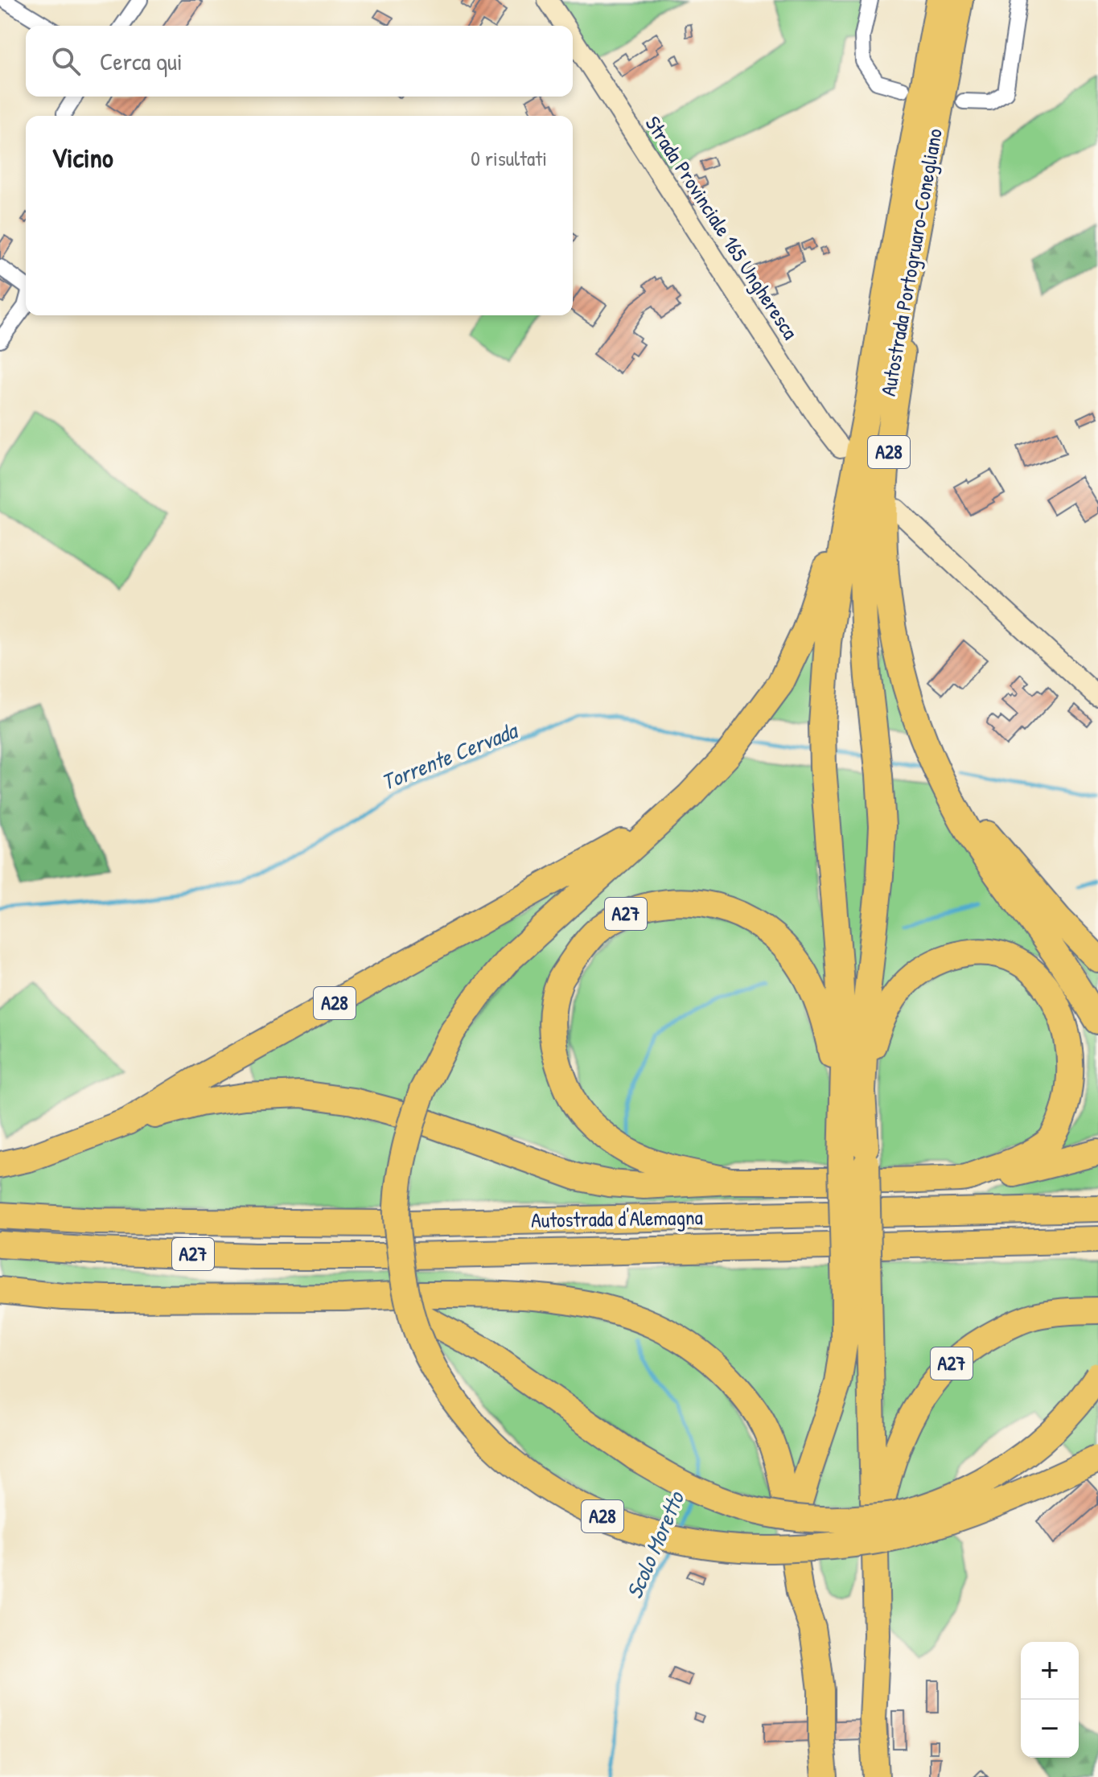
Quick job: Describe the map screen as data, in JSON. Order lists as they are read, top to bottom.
{
  "streets": {
    "highway": [
      "Autostrada Portogruaro-Conegliano",
      "A28",
      "A27",
      "Autostrada d'Alemagna"
    ],
    "main road": ["Strada Provinciale 165 Ungheresca"]
  },
  "crossings": [
    ["Autostrada Portogruaro-Conegliano", "A28"],
    ["Autostrada Portogruaro-Conegliano", "A27"],
    ["A28", "A27"]
  ],
  "water": ["Torrente Cervada", "Scolo Moretto"],
  "page": {
    "search": "Cerca qui",
    "heading": ["Vicino", "0 risultati"],
    "map_buttons": ["+", "−"]
  }
}
